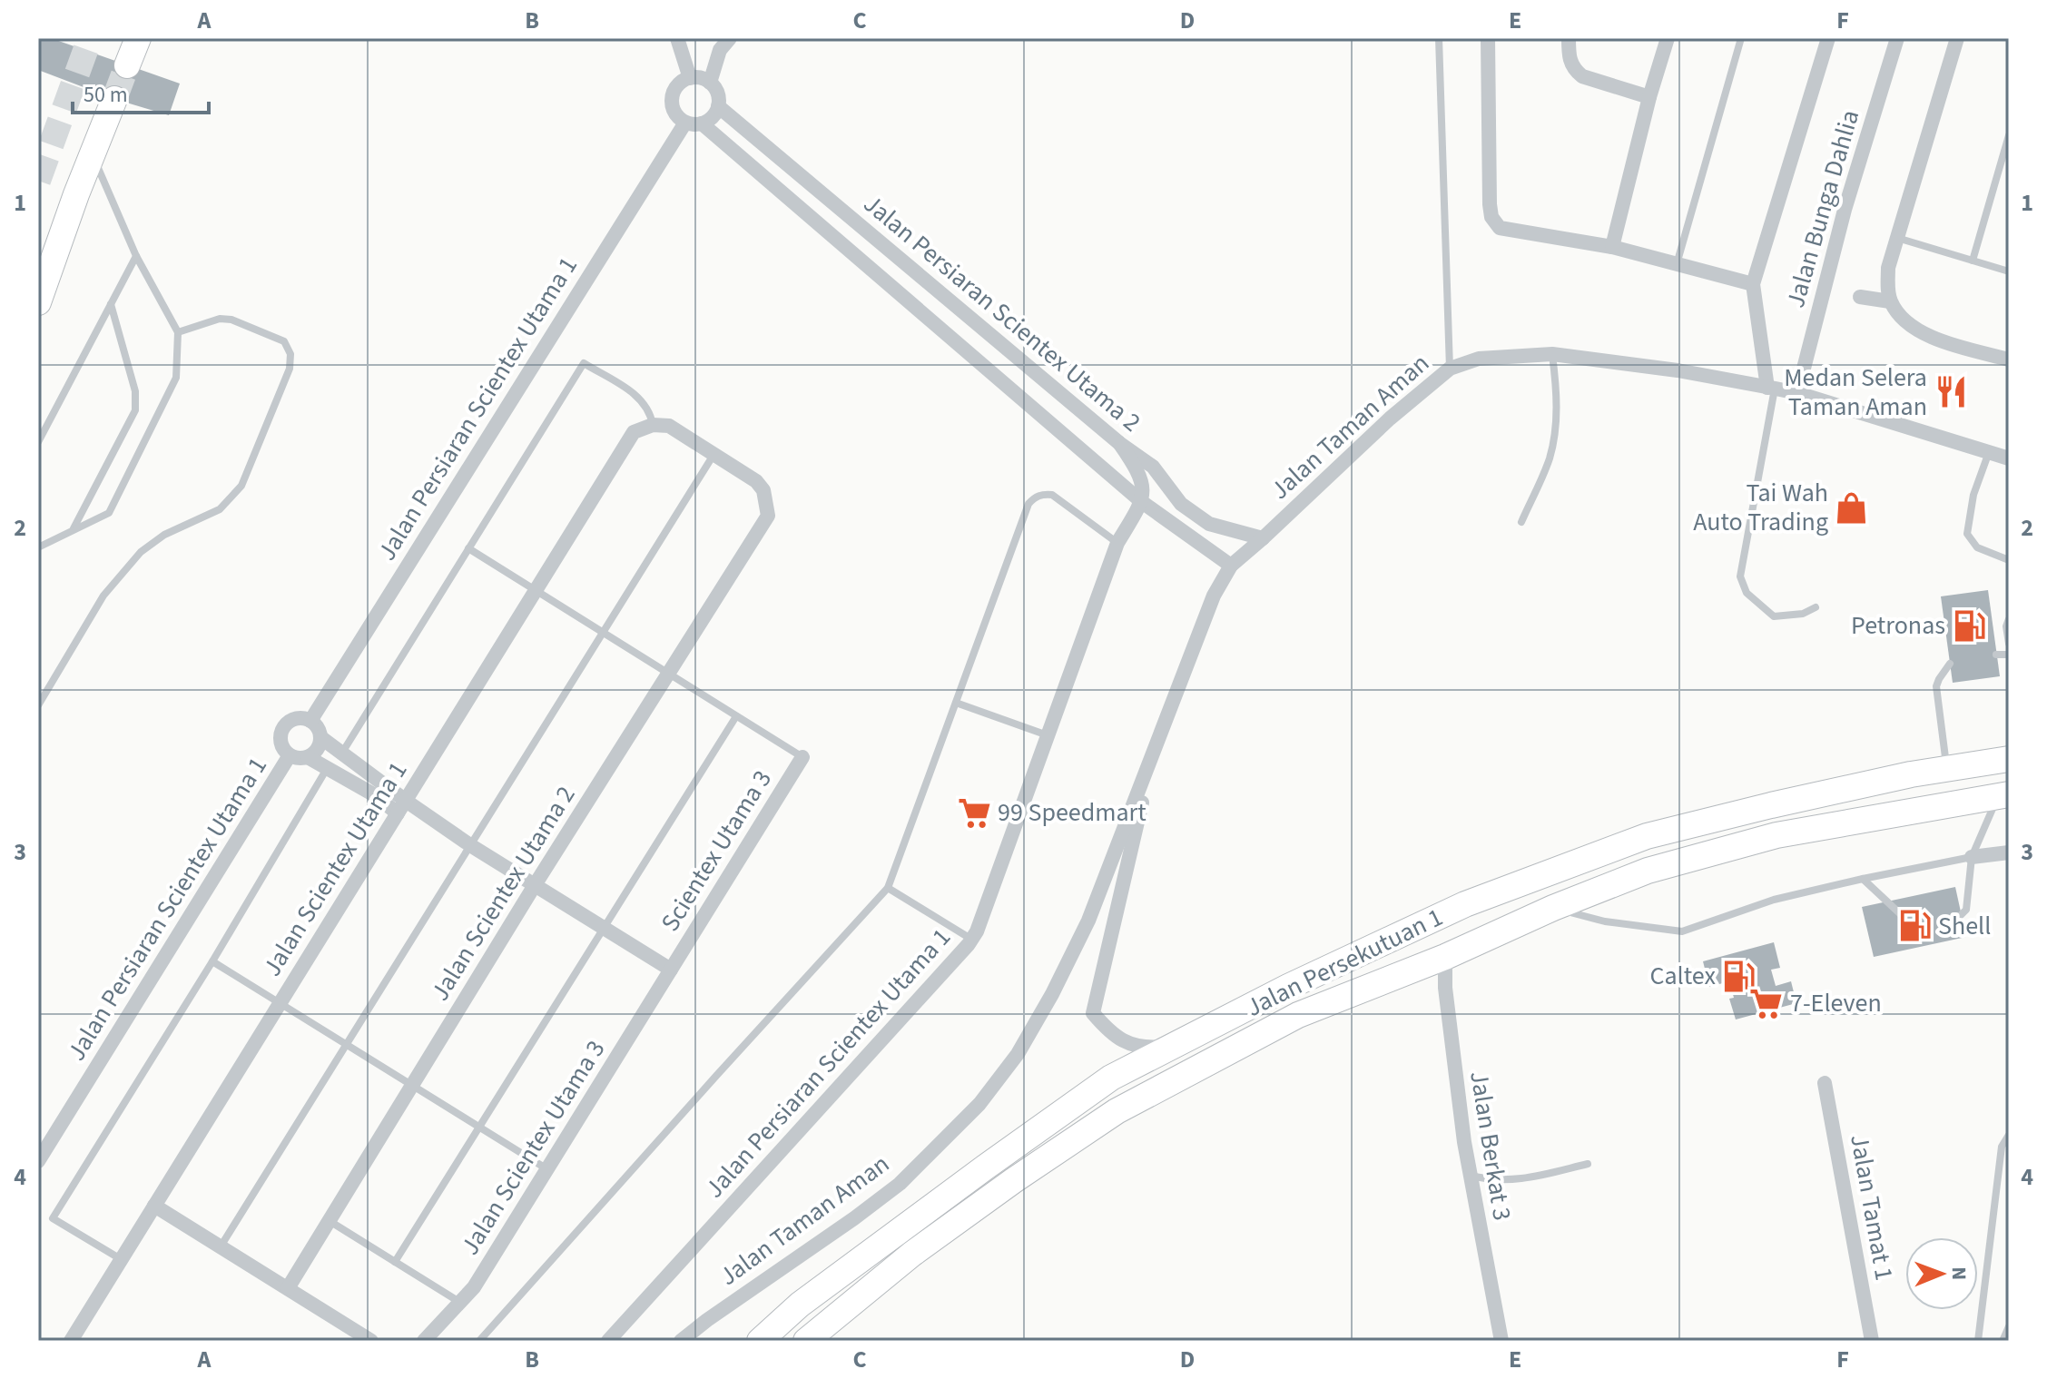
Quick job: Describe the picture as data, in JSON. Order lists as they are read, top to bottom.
{
  "streets": {
    "highway": ["Jalan Persekutuan 1"],
    "street": [
      "Jalan Bunga Dahlia",
      "Jalan Persiaran Scientex Utama 2",
      "Jalan Persiaran Scientex Utama 1",
      "Jalan Taman Aman",
      "Scientex Utama 3",
      "Jalan Scientex Utama 1",
      "Jalan Scientex Utama 2",
      "Jalan Berkat 3",
      "Jalan Scientex Utama 3",
      "Jalan Tamat 1"
    ]
  },
  "crossings": [
    ["Jalan Bunga Dahlia", "Jalan Taman Aman"],
    ["Jalan Persiaran Scientex Utama 2", "Jalan Persiaran Scientex Utama 1"],
    ["Jalan Persiaran Scientex Utama 2", "Jalan Taman Aman"],
    ["Jalan Taman Aman", "Jalan Persekutuan 1"],
    ["Scientex Utama 3", "Jalan Scientex Utama 3"],
    ["Jalan Persekutuan 1", "Jalan Berkat 3"]
  ],
  "places": {
    "restaurant": ["Medan Selera Taman Aman"],
    "shop": ["Tai Wah Auto Trading"],
    "fuel station": ["Petronas", "Shell", "Caltex"],
    "supermarket": ["99 Speedmart", "7-Eleven"]
  },
  "scale_bar": "50 m",
  "north": "right",
  "grid": {
    "columns": [
      "A",
      "B",
      "C",
      "D",
      "E",
      "F"
    ],
    "rows": [
      "1",
      "2",
      "3",
      "4"
    ]
  }
}
